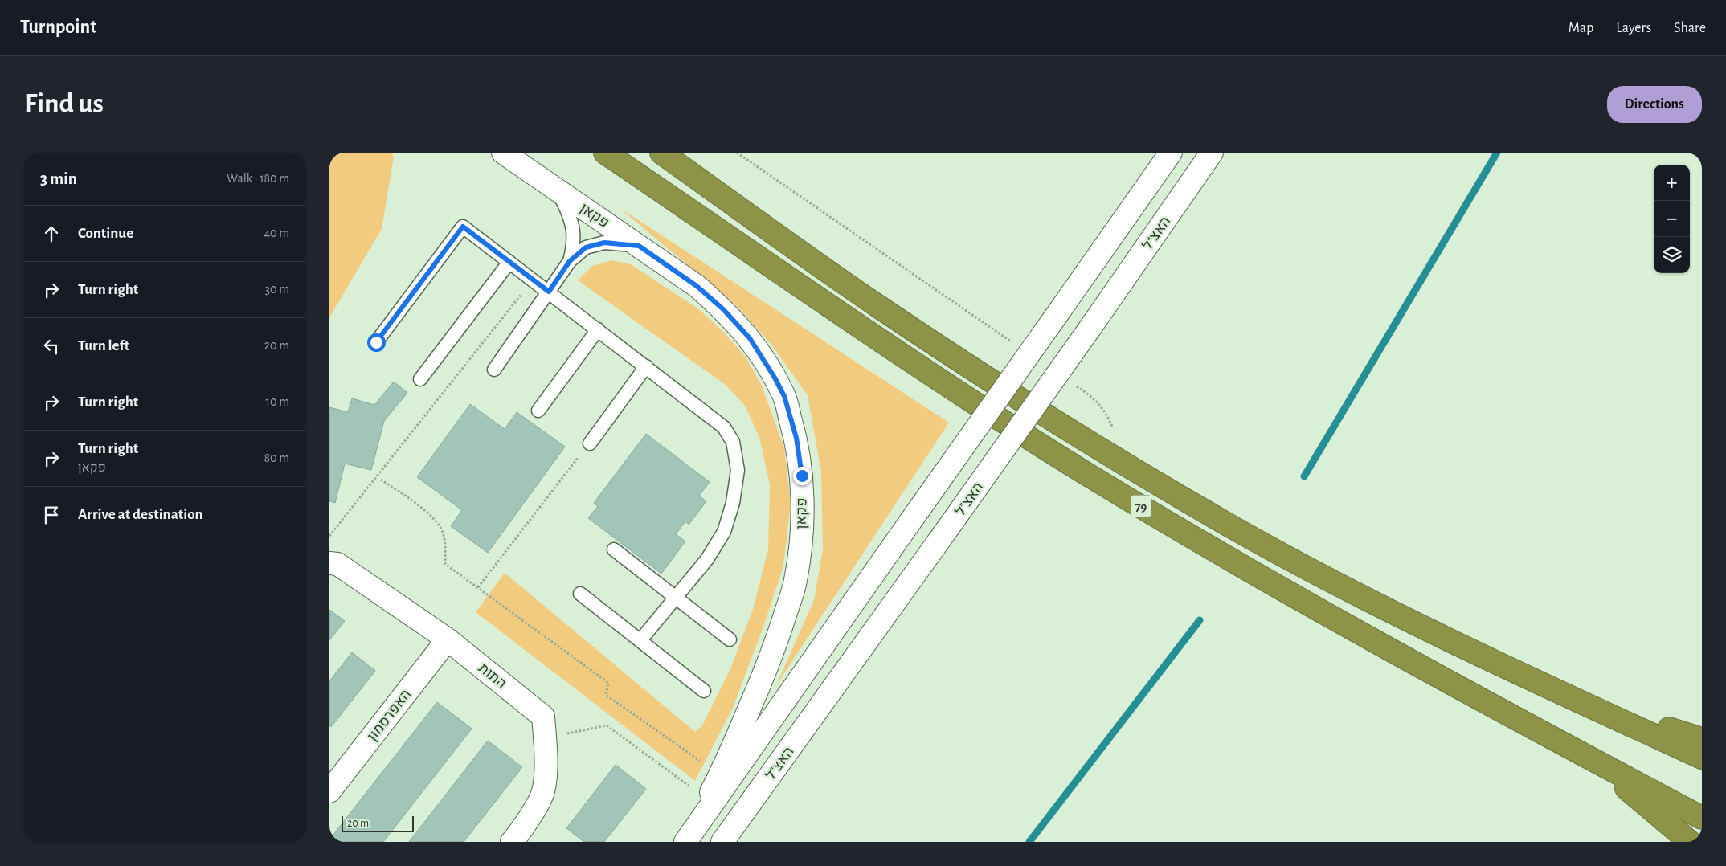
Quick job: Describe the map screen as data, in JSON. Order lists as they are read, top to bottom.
{
  "streets": {
    "highway": ["79"],
    "street": [
      "פקאן",
      "האצ\"ל",
      "התות",
      "האפרסמון"
    ]
  },
  "crossings": [
    ["התות", "האפרסמון"]
  ],
  "scale_bar": "20 m",
  "page": {
    "header": "Turnpoint",
    "nav": ["Map", "Layers", "Share"],
    "buttons": "Directions",
    "title": "Find us",
    "heading": ["3 min", "Walk · 180 m"],
    "map_buttons": ["+", "−"],
    "list": [
      ["Continue", "40 m"],
      ["Turn right", "30 m"],
      ["Turn left", "20 m"],
      ["Turn right", "10 m"],
      ["Turn right", "פקאן", "80 m"],
      "Arrive at destination"
    ],
    "scale": "20 m"
  }
}
